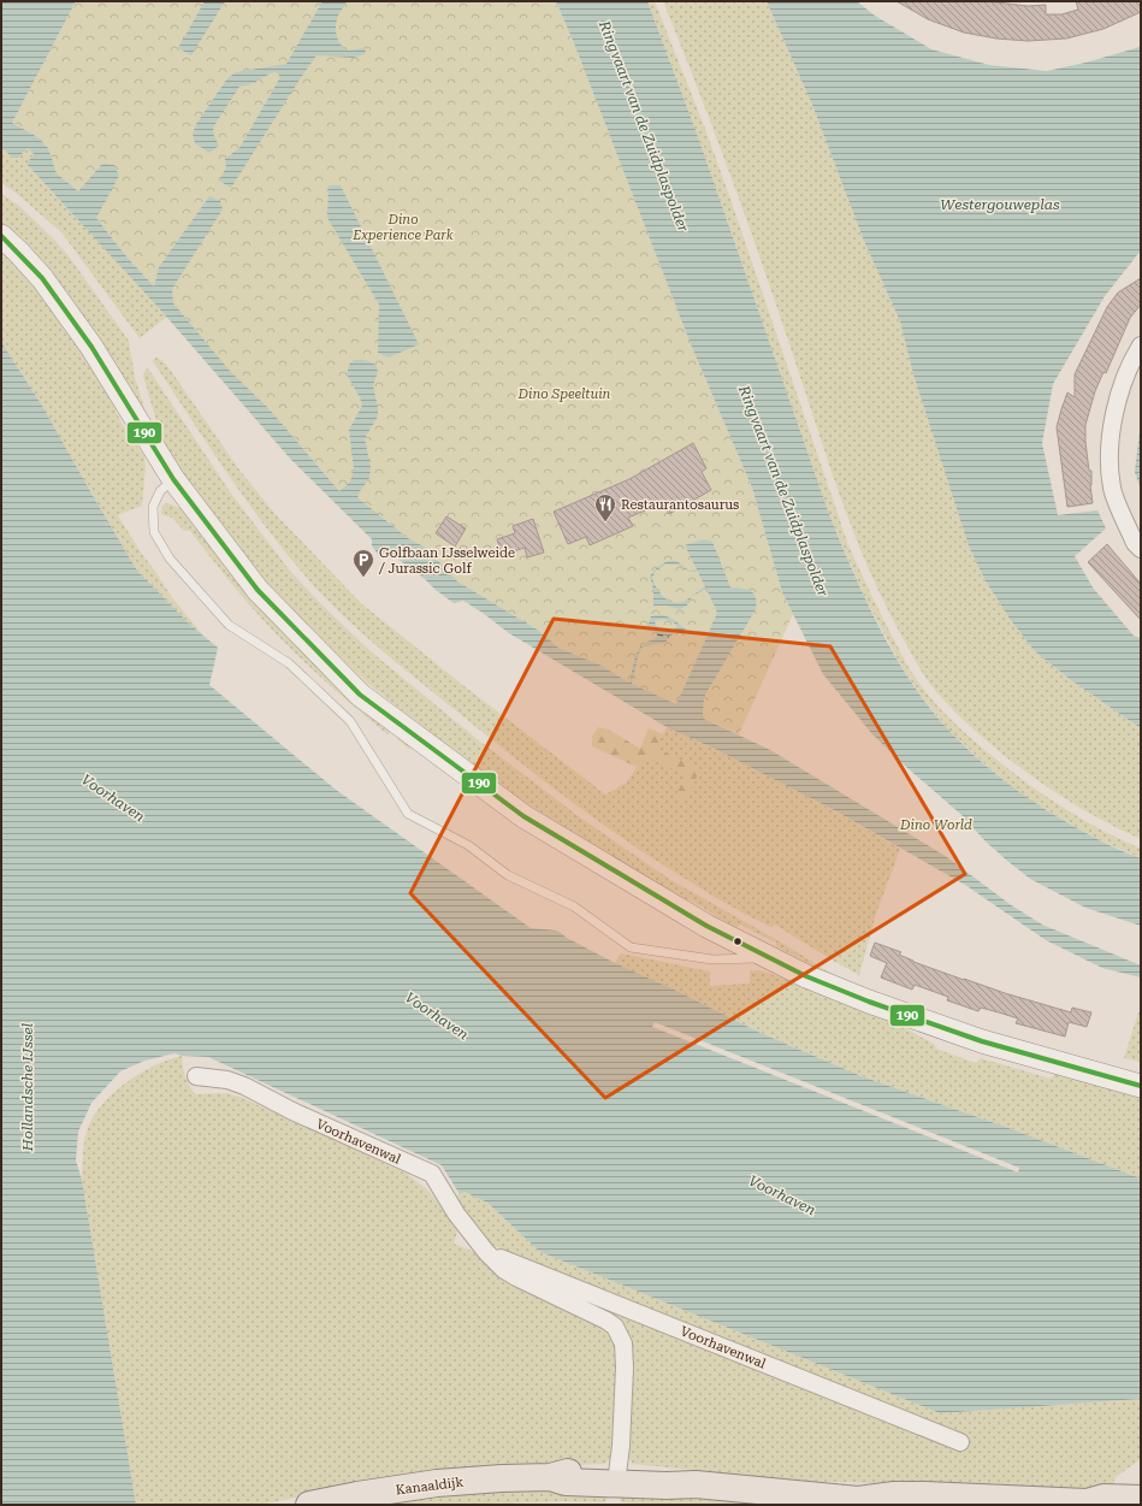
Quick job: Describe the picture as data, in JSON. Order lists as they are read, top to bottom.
{
  "streets": {
    "main road": ["Kanaaldijk"],
    "street": ["Voorhavenwal"]
  },
  "crossings": [
    ["Voorhavenwal", "Kanaaldijk"]
  ],
  "water": [
    "Ringvaart van de Zuidplaspolder",
    "Westergouweplas",
    "Voorhaven",
    "Hollandsche IJssel"
  ],
  "parks": ["Dino Experience Park", "Dino Speeltuin", "Dino World"],
  "places": {
    "restaurant": ["Restaurantosaurus"],
    "parking": ["Golfbaan IJsselweide / Jurassic Golf"]
  },
  "lines": ["transit line 190"]
}
